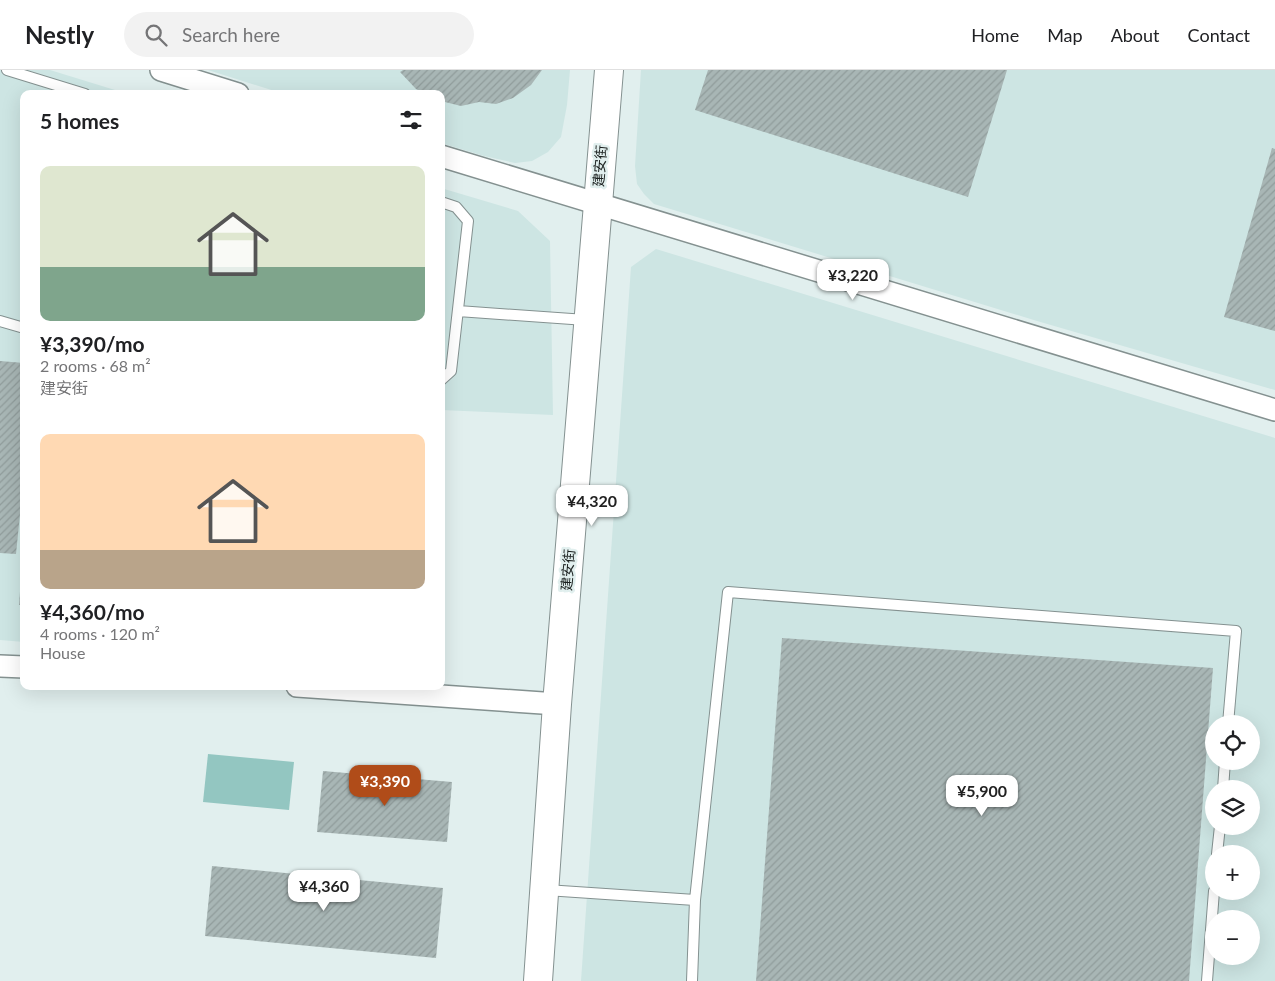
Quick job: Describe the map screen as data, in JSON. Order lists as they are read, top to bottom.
{
  "streets": {
    "street": ["建安街"]
  },
  "page": {
    "header": "Nestly",
    "search": "Search here",
    "nav": [
      "Home",
      "Map",
      "About",
      "Contact"
    ],
    "heading": "5 homes",
    "list": [
      {
        "name": "¥3,390/mo",
        "note": "2 rooms · 68 m² · 建安街"
      },
      {
        "name": "¥4,360/mo",
        "note": "4 rooms · 120 m² · House"
      }
    ],
    "price": [
      "¥3,220",
      "¥4,320",
      "¥3,390",
      "¥5,900",
      "¥4,360"
    ],
    "map_buttons": ["+", "−"]
  }
}
